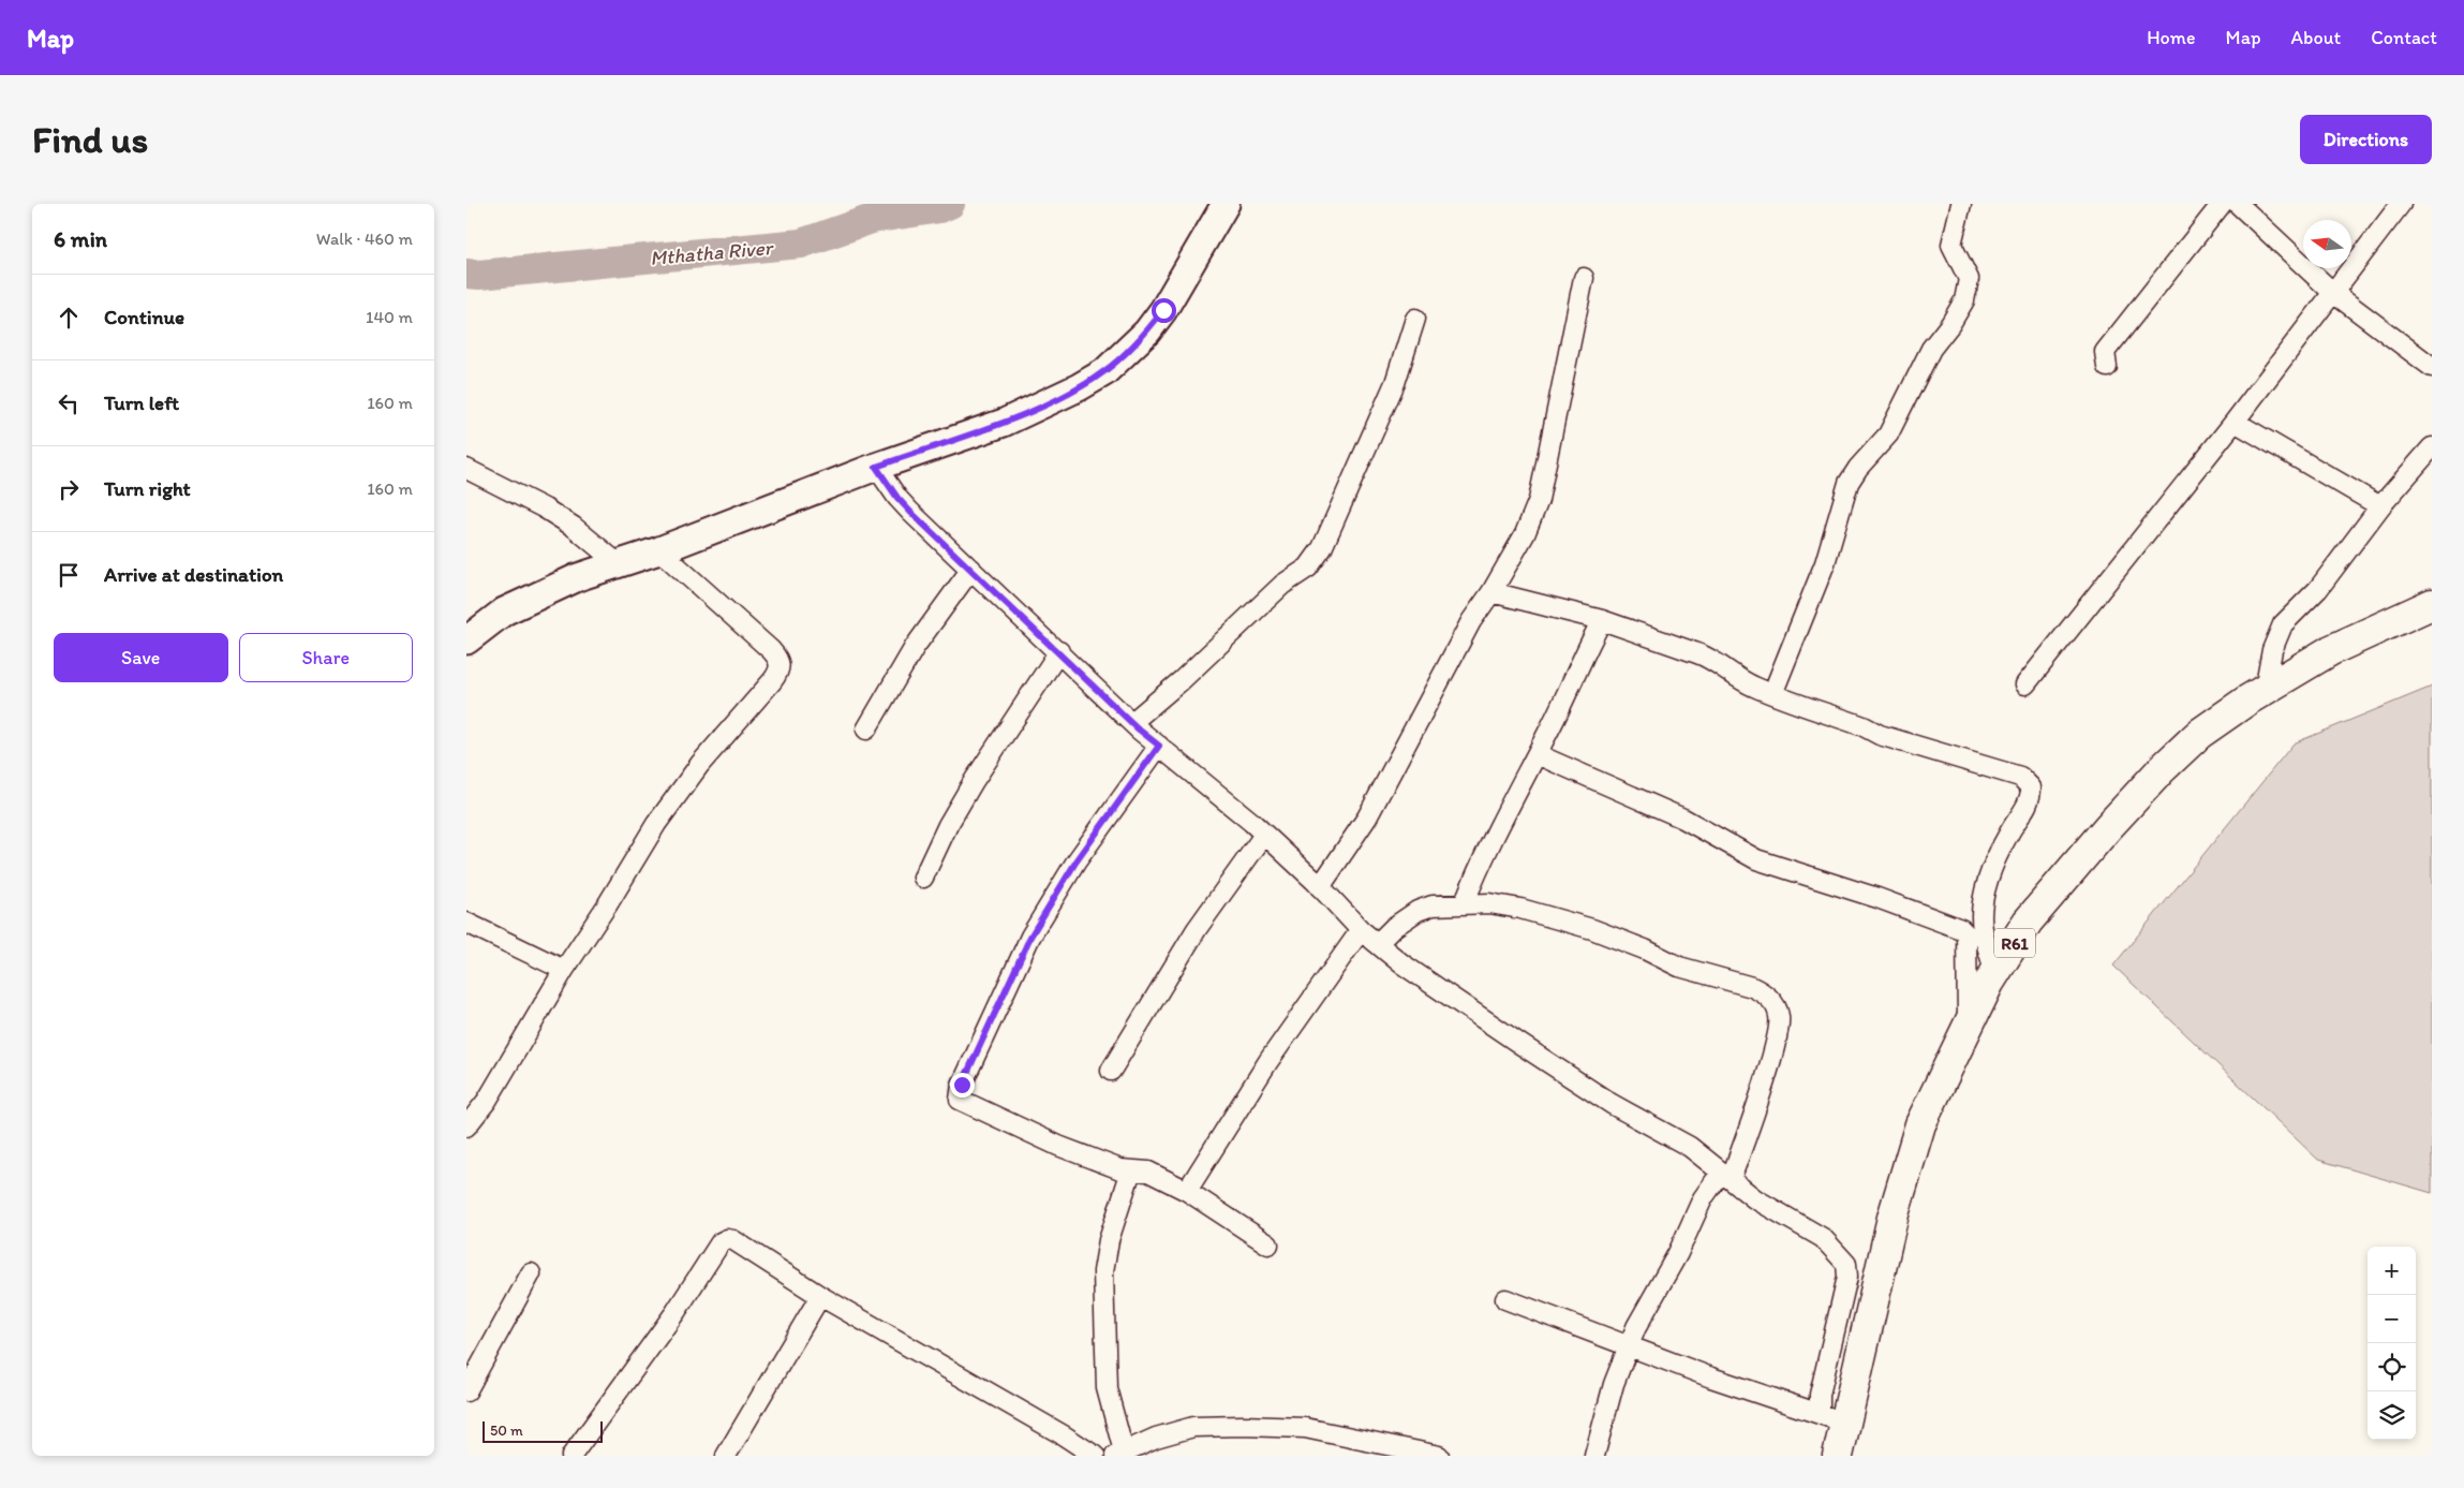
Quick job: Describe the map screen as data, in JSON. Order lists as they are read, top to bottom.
{
  "streets": {
    "main road": ["R61"]
  },
  "water": ["Mthatha River"],
  "scale_bar": "50 m",
  "north": "left",
  "page": {
    "header": "Map",
    "nav": [
      "Home",
      "Map",
      "About",
      "Contact"
    ],
    "buttons": [
      "Directions",
      ["Save", "Share"]
    ],
    "title": "Find us",
    "heading": ["6 min", "Walk · 460 m"],
    "list": [
      ["Continue", "140 m"],
      ["Turn left", "160 m"],
      ["Turn right", "160 m"],
      "Arrive at destination"
    ],
    "map_buttons": ["+", "−"],
    "scale": "50 m"
  }
}
